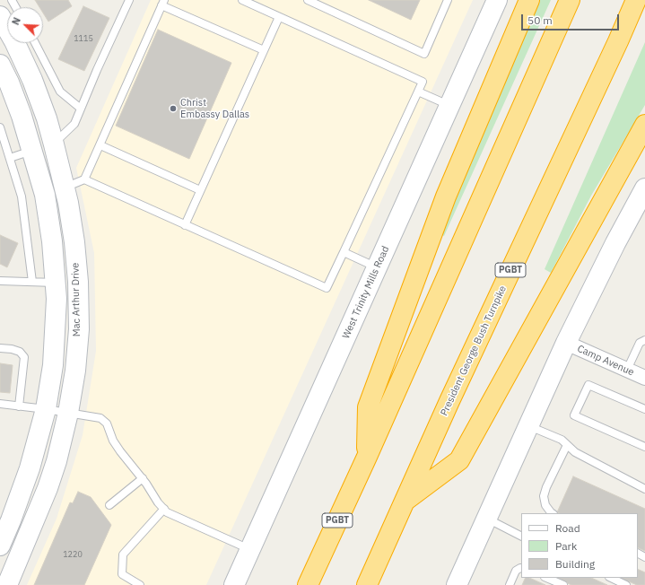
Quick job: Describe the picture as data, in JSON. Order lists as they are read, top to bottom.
{
  "streets": {
    "highway": ["PGBT", "President George Bush Turnpike"],
    "street": ["West Trinity Mills Road", "Mac Arthur Drive", "Camp Avenue"]
  },
  "places": ["Christ Embassy Dallas"],
  "house_numbers": ["1115", "1220"],
  "legend": ["Road", "Park", "Building"],
  "scale_bar": "50 m",
  "north": "top left"
}
